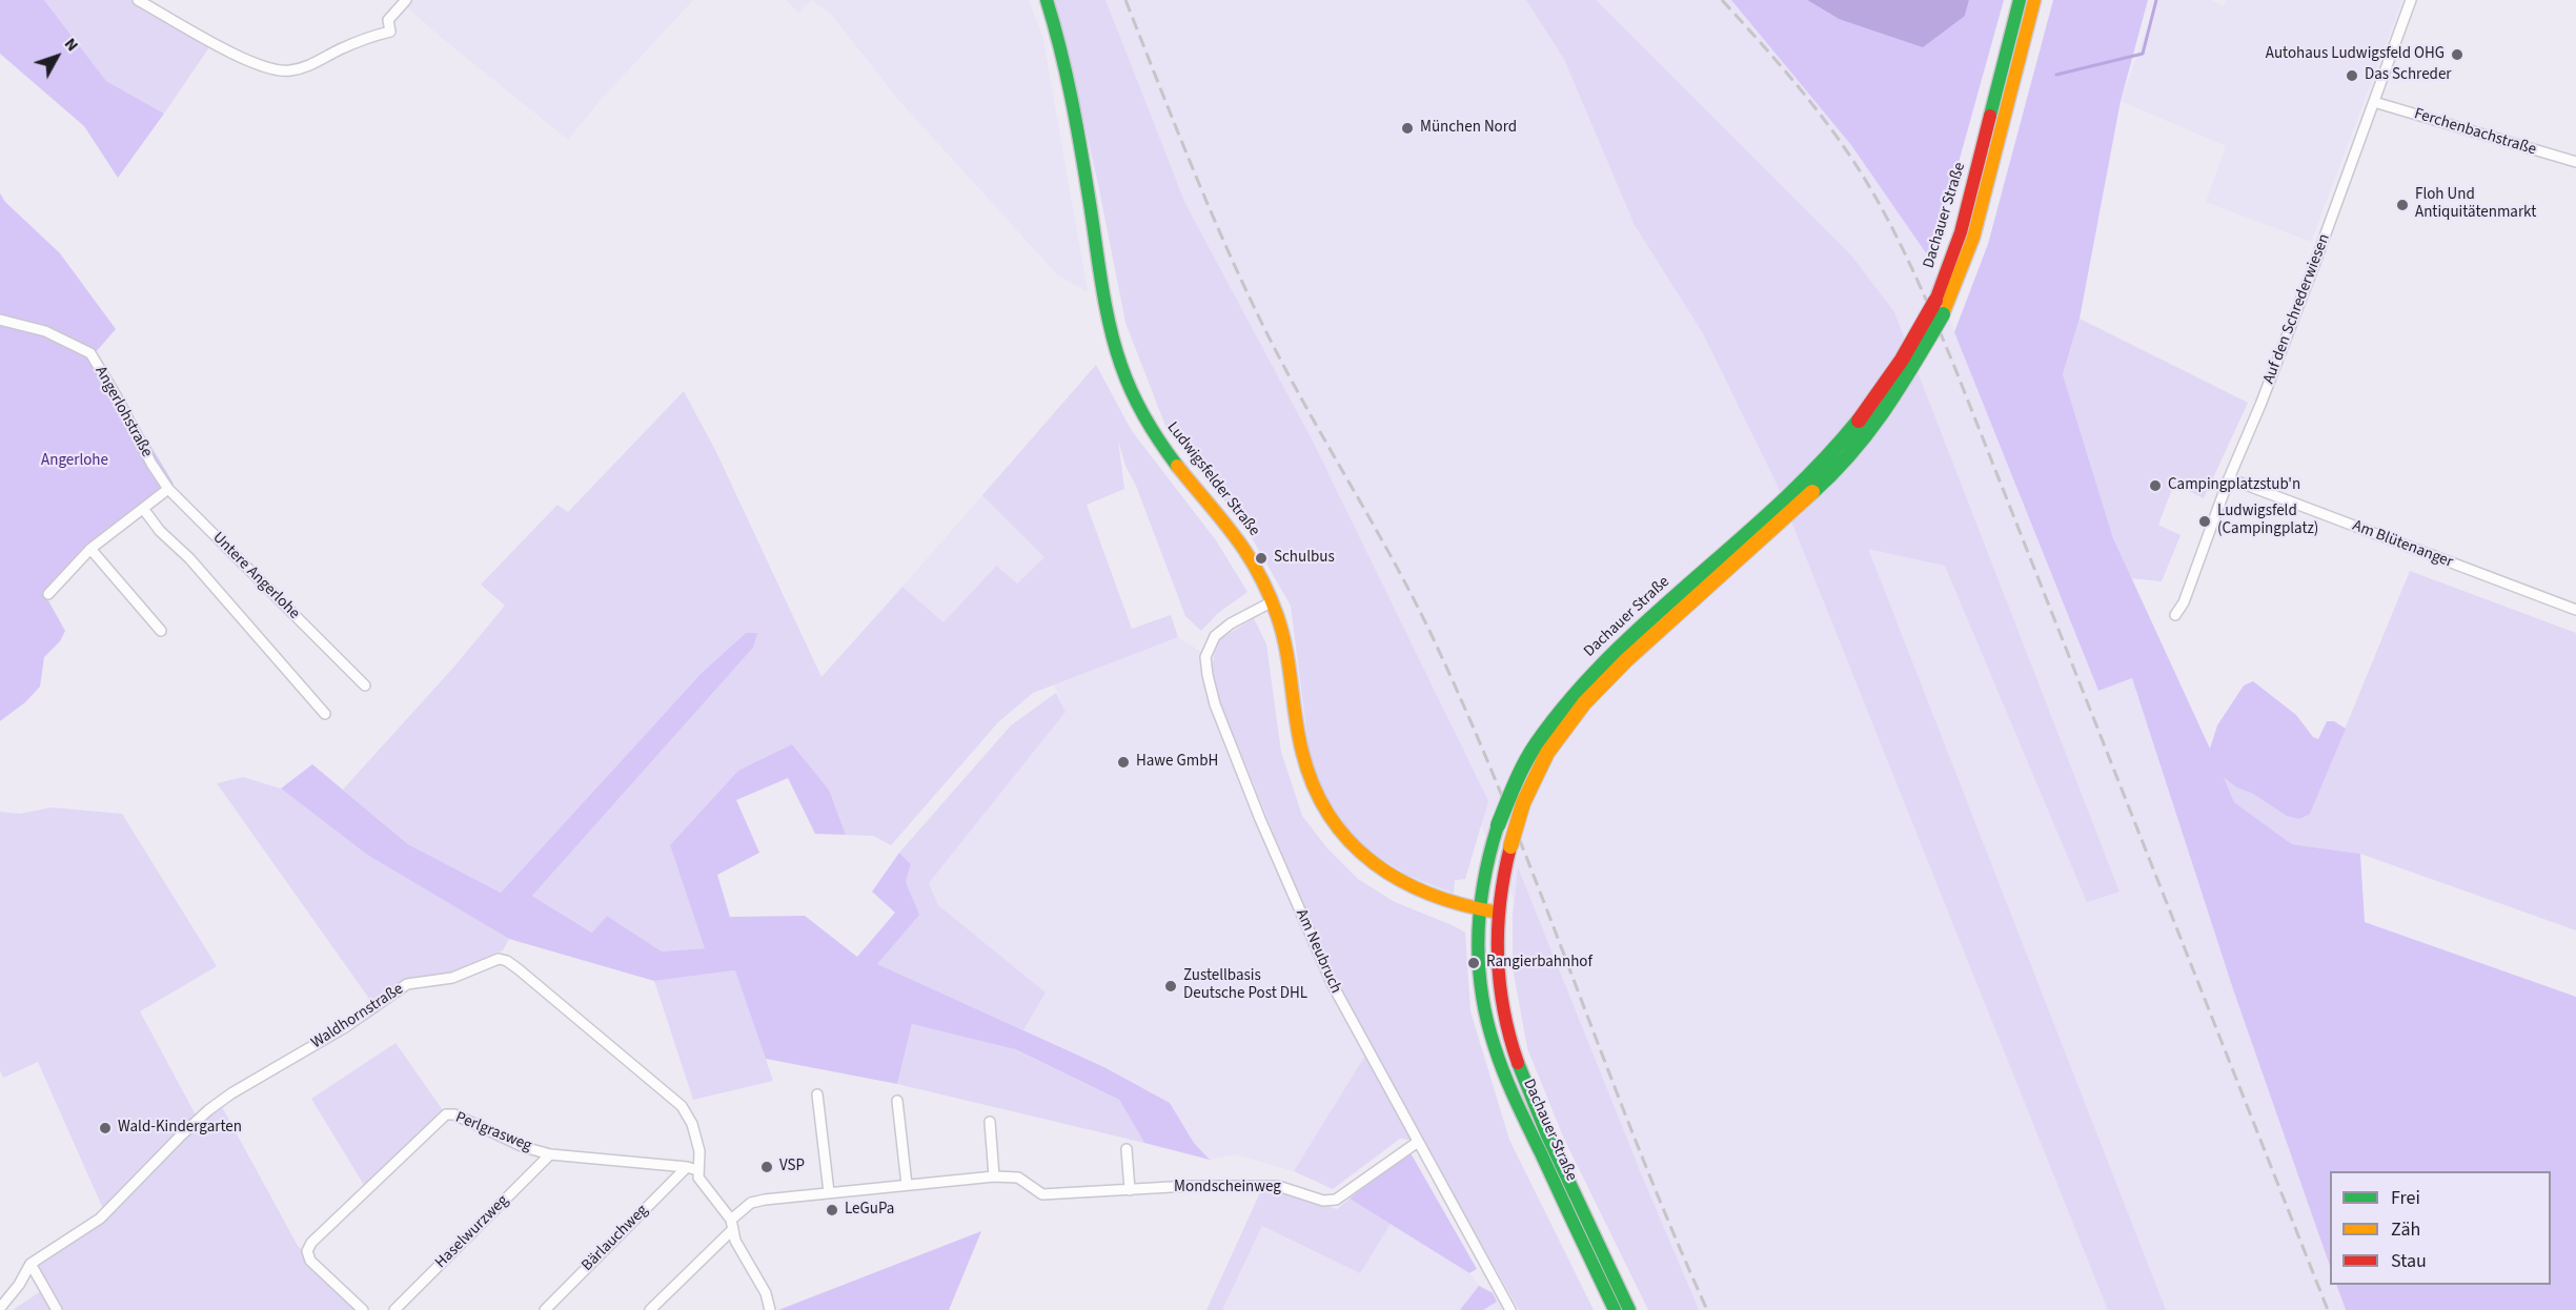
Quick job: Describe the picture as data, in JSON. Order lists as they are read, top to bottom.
{
  "streets": {
    "main road": ["Dachauer Straße", "Ludwigsfelder Straße"],
    "street": [
      "Ferchenbachstraße",
      "Auf den Schrederwiesen",
      "Angerlohstraße",
      "Am Blütenanger",
      "Untere Angerlohe",
      "Am Neubruch",
      "Waldhornstraße",
      "Perlgrasweg",
      "Mondscheinweg",
      "Haselwurzweg",
      "Bärlauchweg"
    ]
  },
  "crossings": [
    ["Ferchenbachstraße", "Auf den Schrederwiesen"],
    ["Dachauer Straße", "Ludwigsfelder Straße"],
    ["Auf den Schrederwiesen", "Am Blütenanger"],
    ["Angerlohstraße", "Untere Angerlohe"],
    ["Ludwigsfelder Straße", "Am Neubruch"],
    ["Am Neubruch", "Mondscheinweg"],
    ["Waldhornstraße", "Perlgrasweg"],
    ["Perlgrasweg", "Haselwurzweg"],
    ["Perlgrasweg", "Bärlauchweg"]
  ],
  "parks": ["Angerlohe"],
  "places": [
    "Autohaus Ludwigsfeld OHG",
    "Das Schreder",
    "München Nord",
    "Floh Und Antiquitätenmarkt",
    "Campingplatzstub'n",
    "Ludwigsfeld (Campingplatz)",
    "Schulbus",
    "Hawe GmbH",
    "Rangierbahnhof",
    "Zustellbasis Deutsche Post DHL",
    "Wald-Kindergarten",
    "VSP",
    "LeGuPa"
  ],
  "legend": ["Frei", "Zäh", "Stau"],
  "north": "top right"
}
